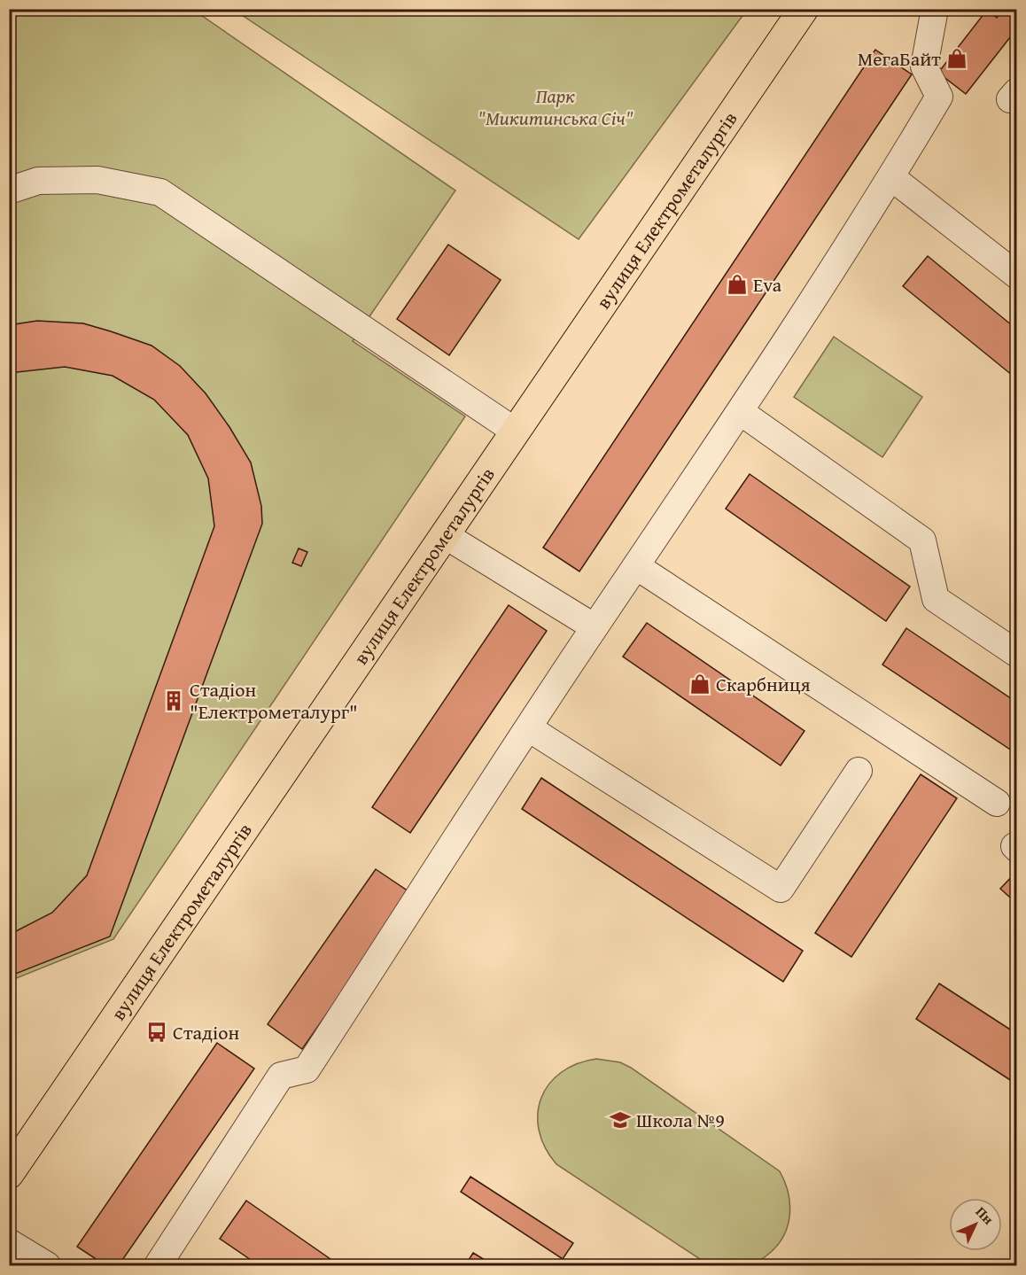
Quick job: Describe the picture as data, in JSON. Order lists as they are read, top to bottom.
{
  "streets": {
    "main road": ["вулиця Електрометалургів"]
  },
  "parks": ["Парк \"Микитинська Січ\""],
  "places": {
    "shop": ["МегаБайт", "Eva", "Скарбниця"],
    "building": ["Стадіон \"Електрометалург\""],
    "bus stop": ["Стадіон"],
    "school or university": ["Школа №9"]
  },
  "north": "top right"
}
